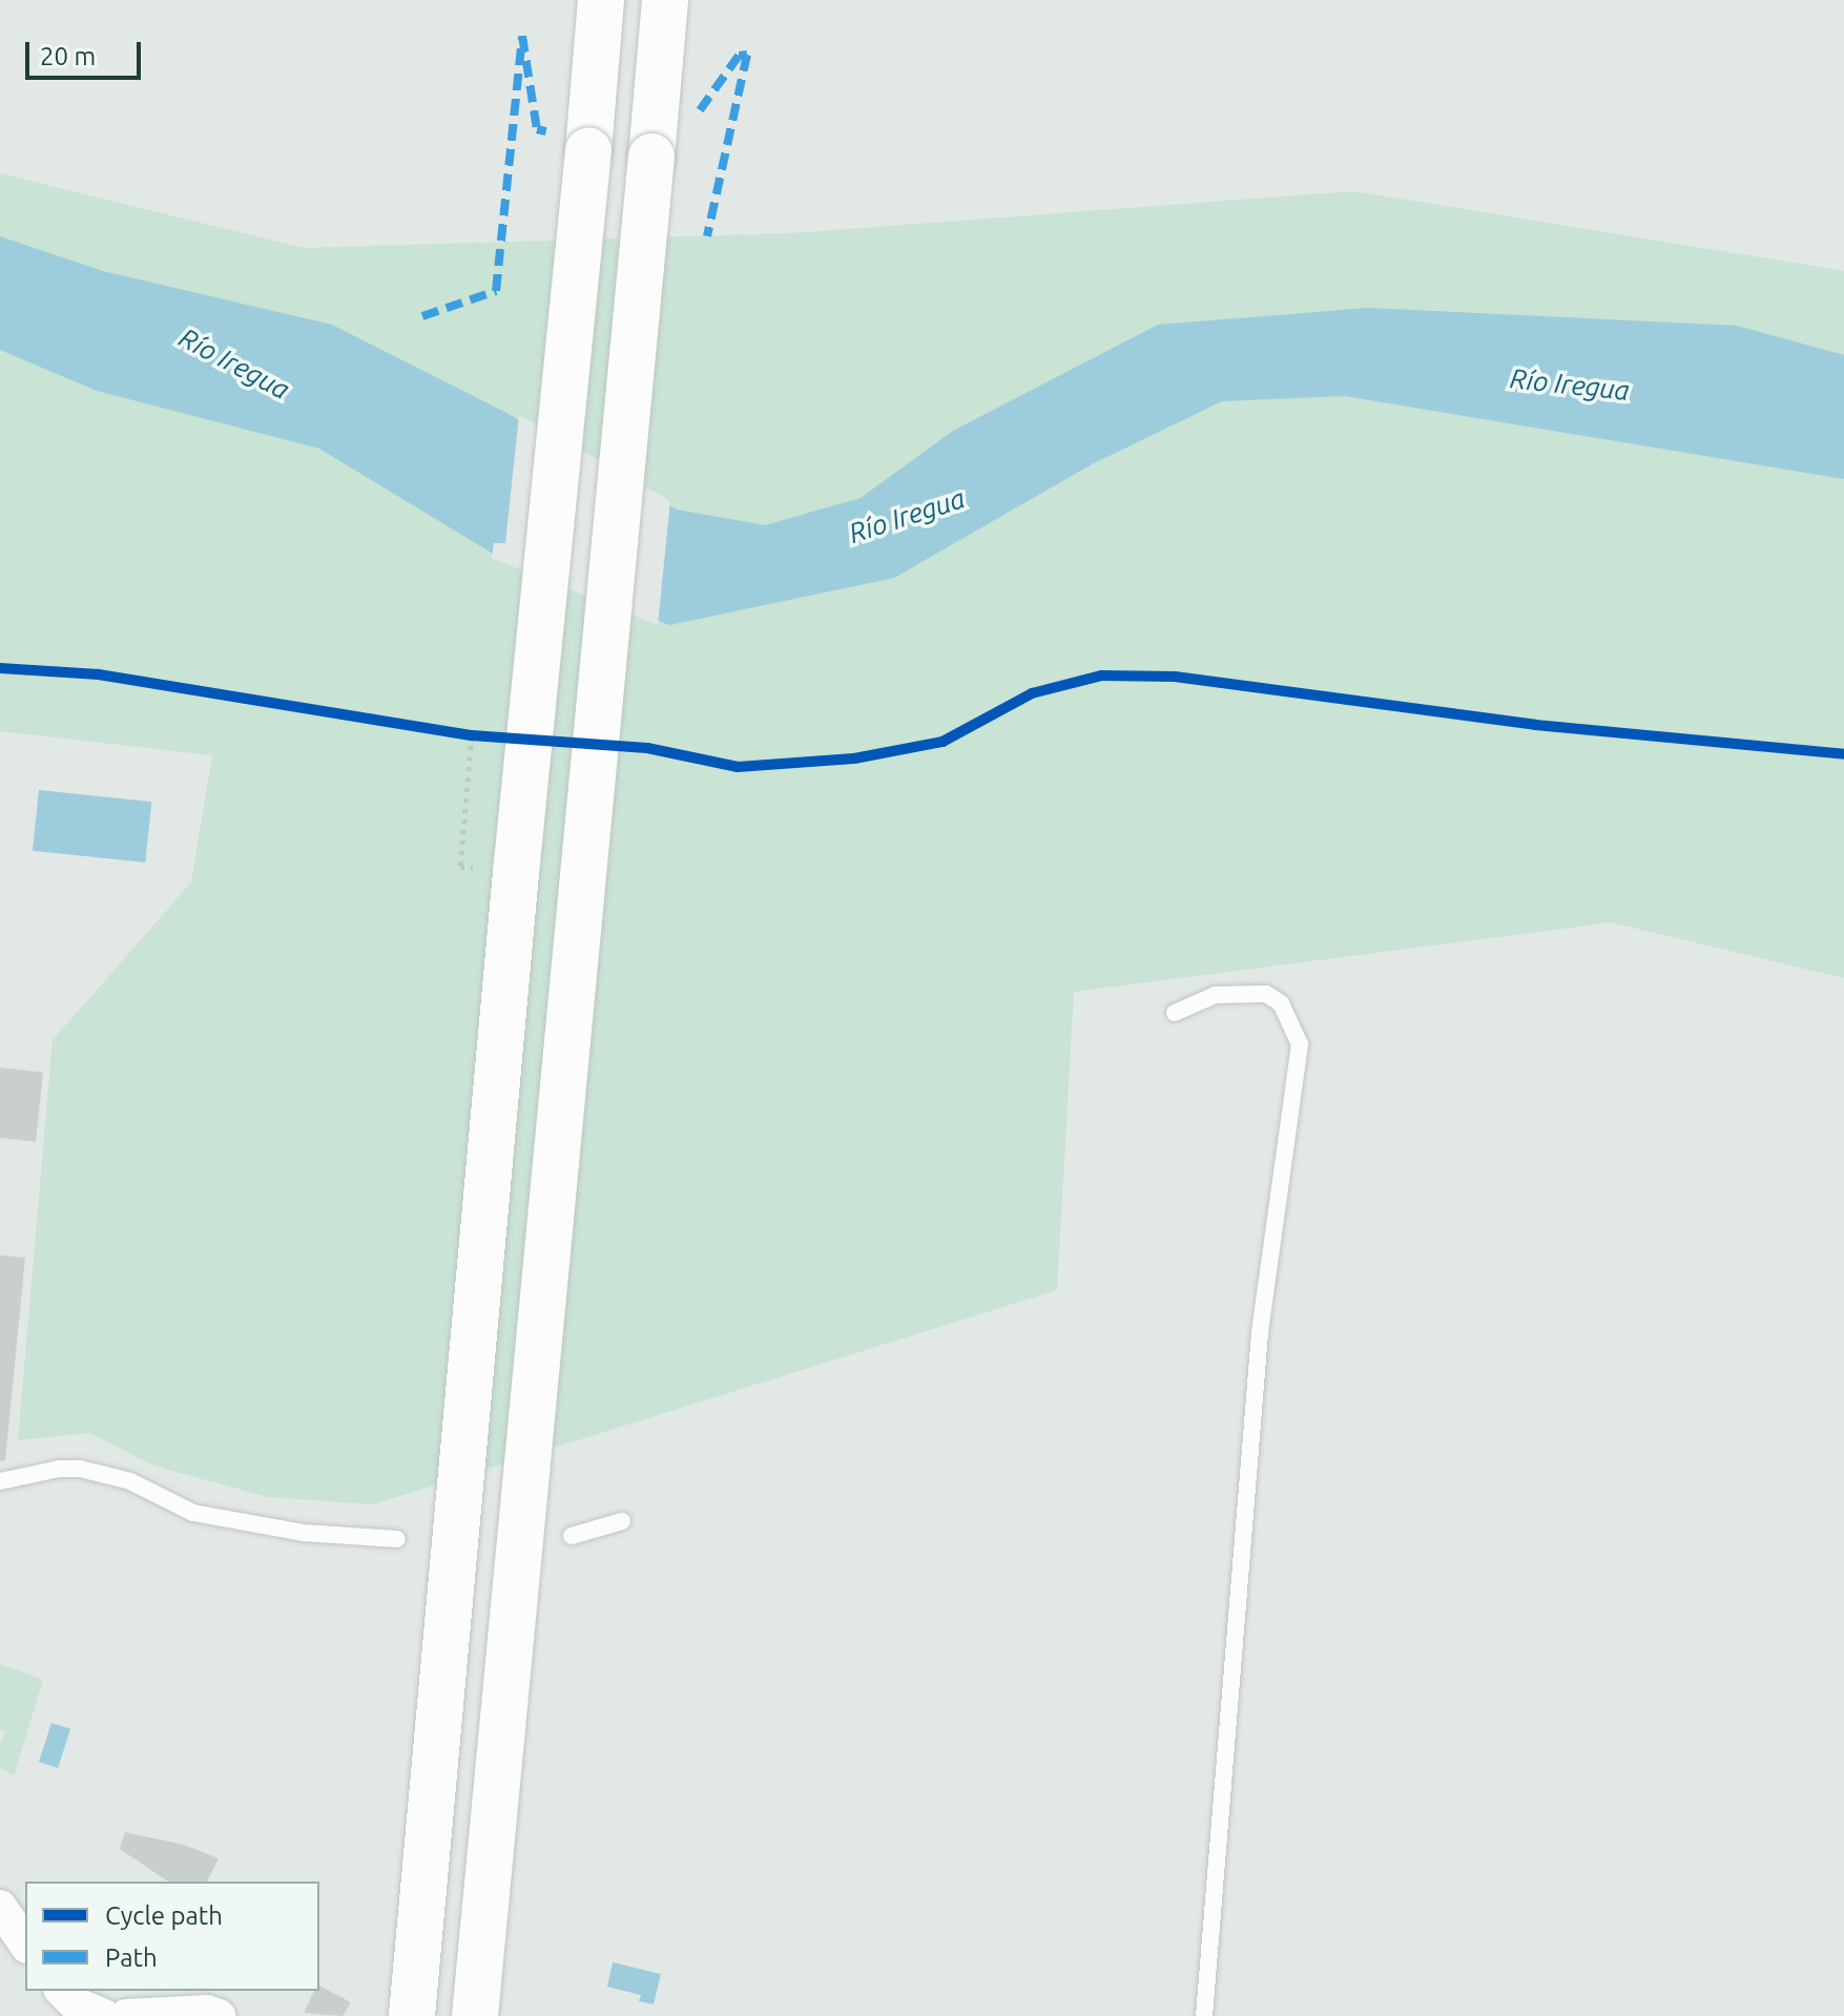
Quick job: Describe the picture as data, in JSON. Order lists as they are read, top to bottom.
{
  "water": ["Río Iregua"],
  "legend": ["Cycle path", "Path"],
  "scale_bar": "20 m"
}
